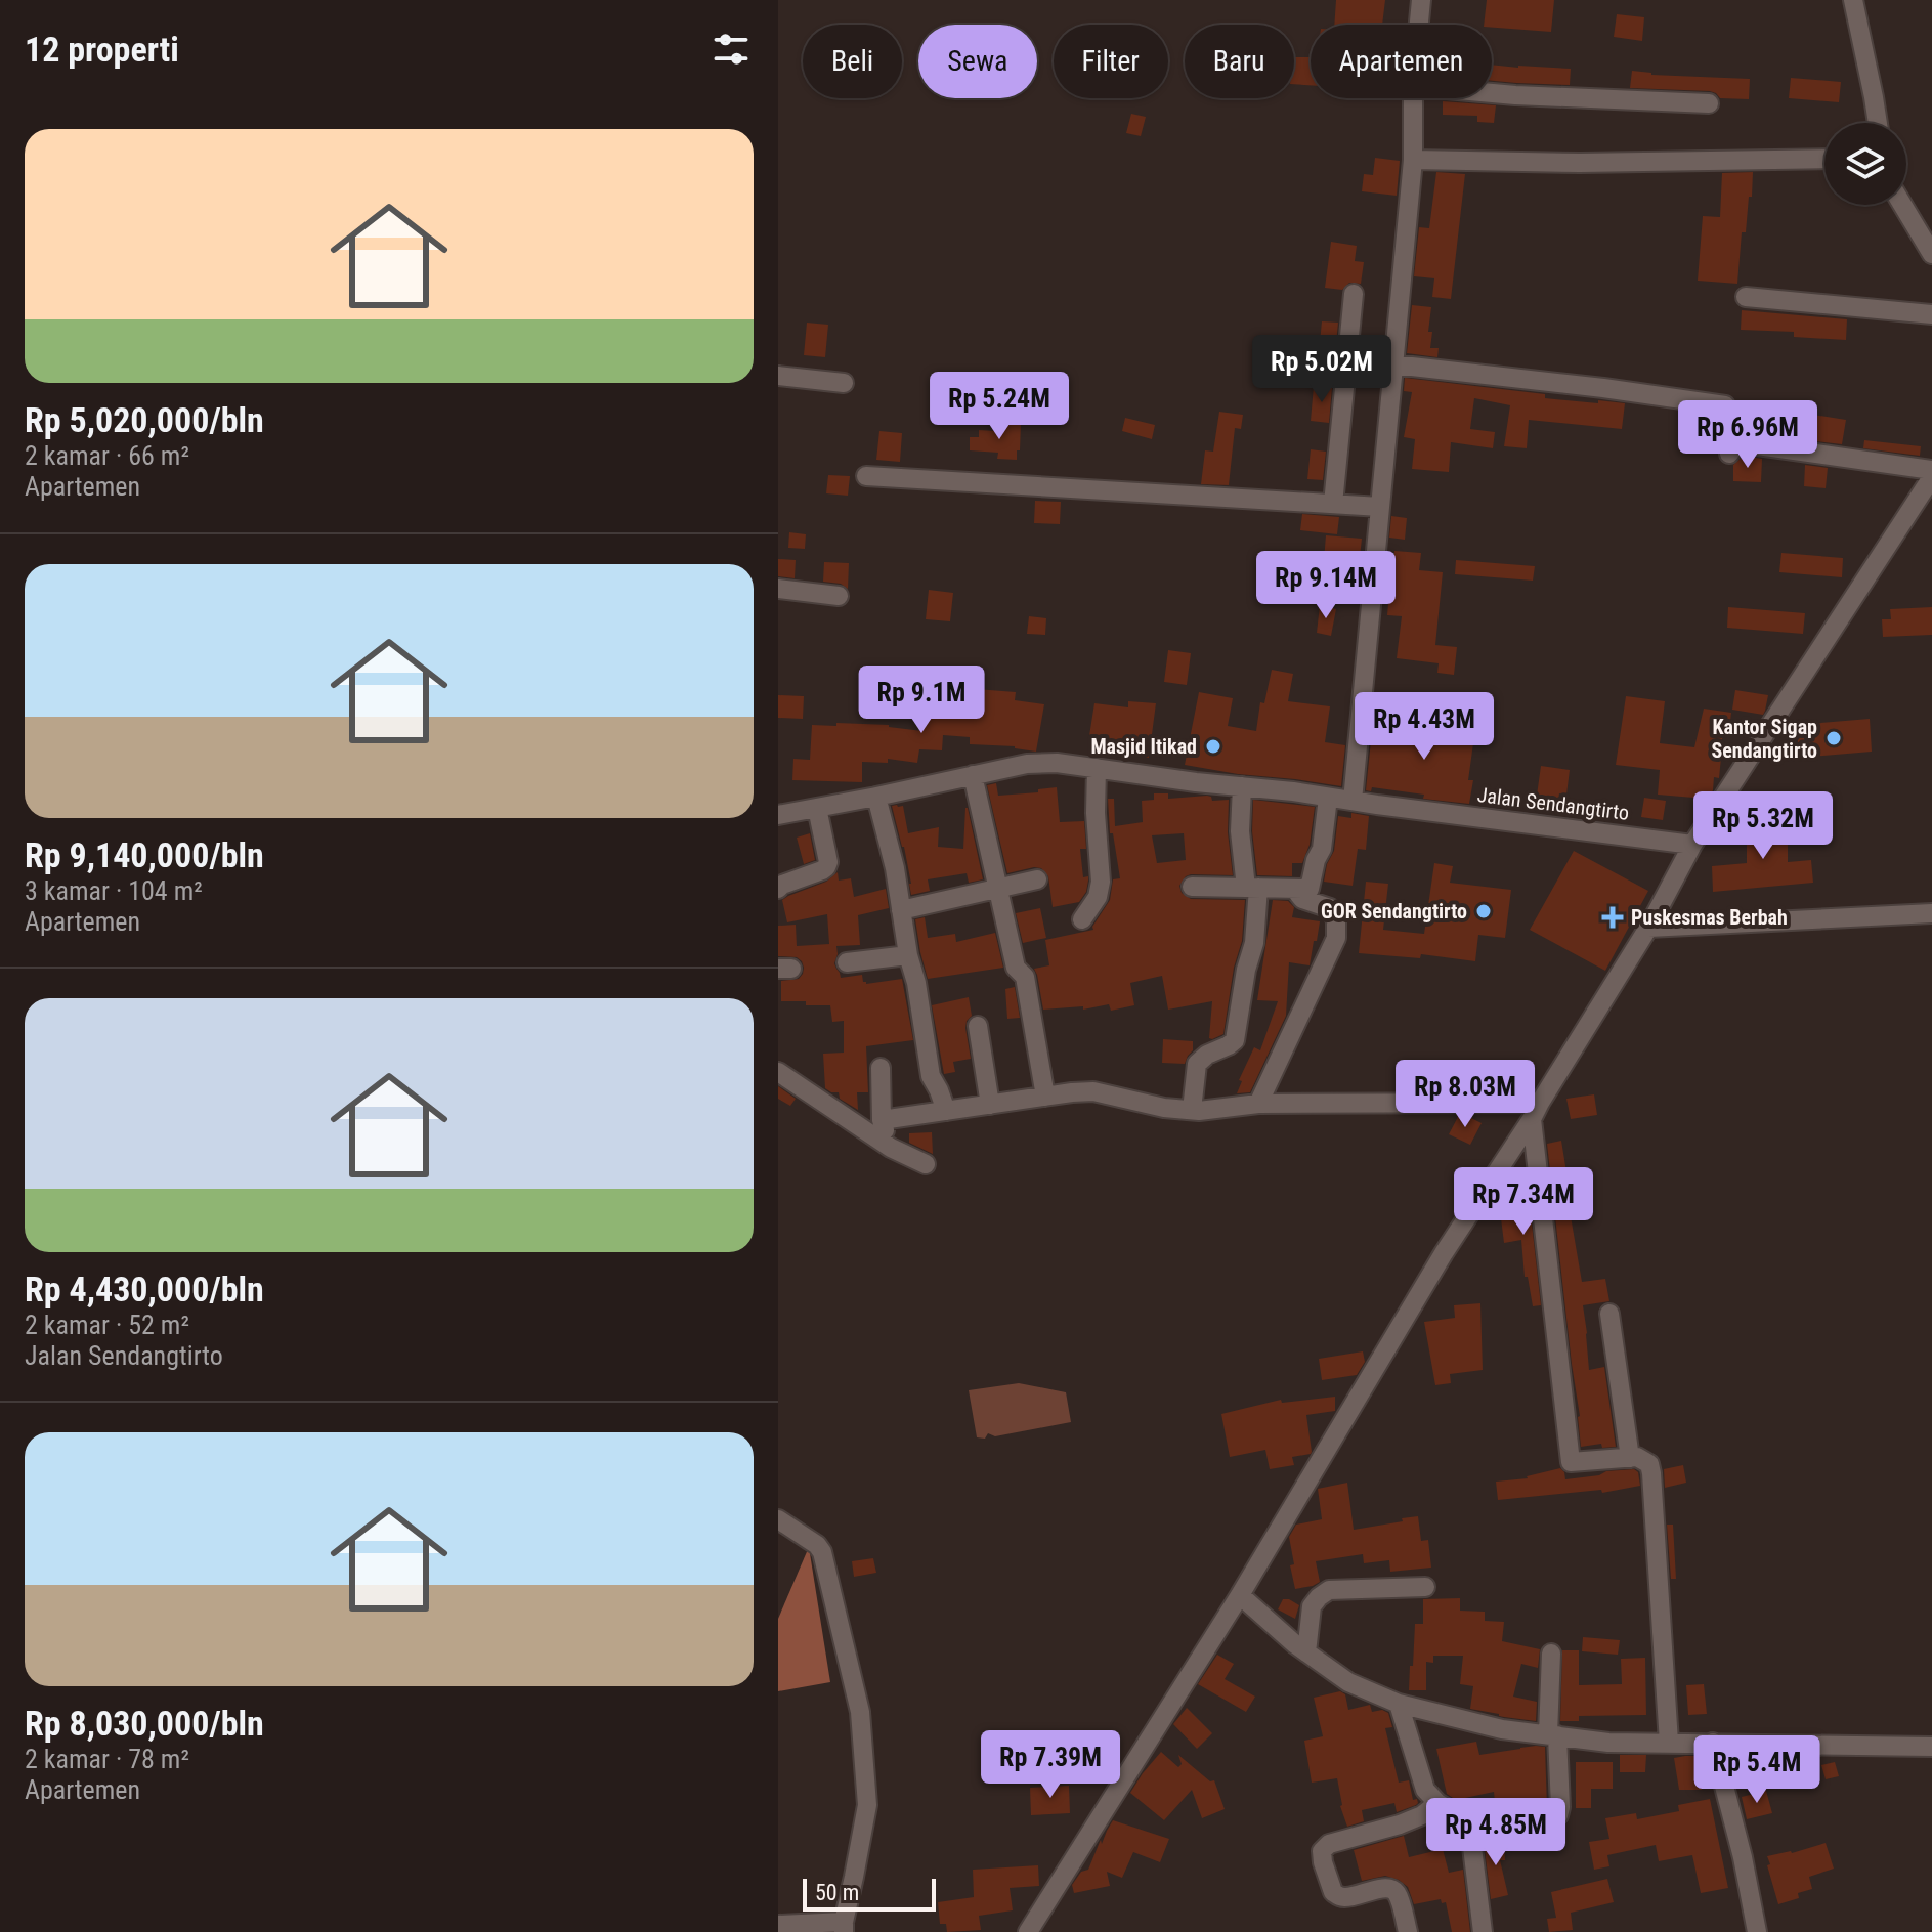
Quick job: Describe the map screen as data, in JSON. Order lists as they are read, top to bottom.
{
  "streets": {
    "street": ["Jalan Sendangtirto"]
  },
  "places": {
    "other": ["Kantor Sigap Sendangtirto", "Masjid Itikad", "GOR Sendangtirto"],
    "health": ["Puskesmas Berbah"]
  },
  "scale_bar": "50 m",
  "page": {
    "heading": "12 properti",
    "chip": [
      "Beli",
      "Sewa",
      "Filter",
      "Baru",
      "Apartemen"
    ],
    "list": [
      {
        "name": "Rp 5,020,000/bln",
        "note": "2 kamar · 66 m² · Apartemen"
      },
      {
        "name": "Rp 9,140,000/bln",
        "note": "3 kamar · 104 m² · Apartemen"
      },
      {
        "name": "Rp 4,430,000/bln",
        "note": "2 kamar · 52 m² · Jalan Sendangtirto"
      },
      {
        "name": "Rp 8,030,000/bln",
        "note": "2 kamar · 78 m² · Apartemen"
      }
    ],
    "price": [
      "Rp 5.02M",
      "Rp 5.24M",
      "Rp 6.96M",
      "Rp 9.14M",
      "Rp 9.1M",
      "Rp 4.43M",
      "Rp 5.32M",
      "Rp 8.03M",
      "Rp 7.34M",
      "Rp 7.39M",
      "Rp 5.4M",
      "Rp 4.85M"
    ],
    "scale": "50 m"
  }
}
